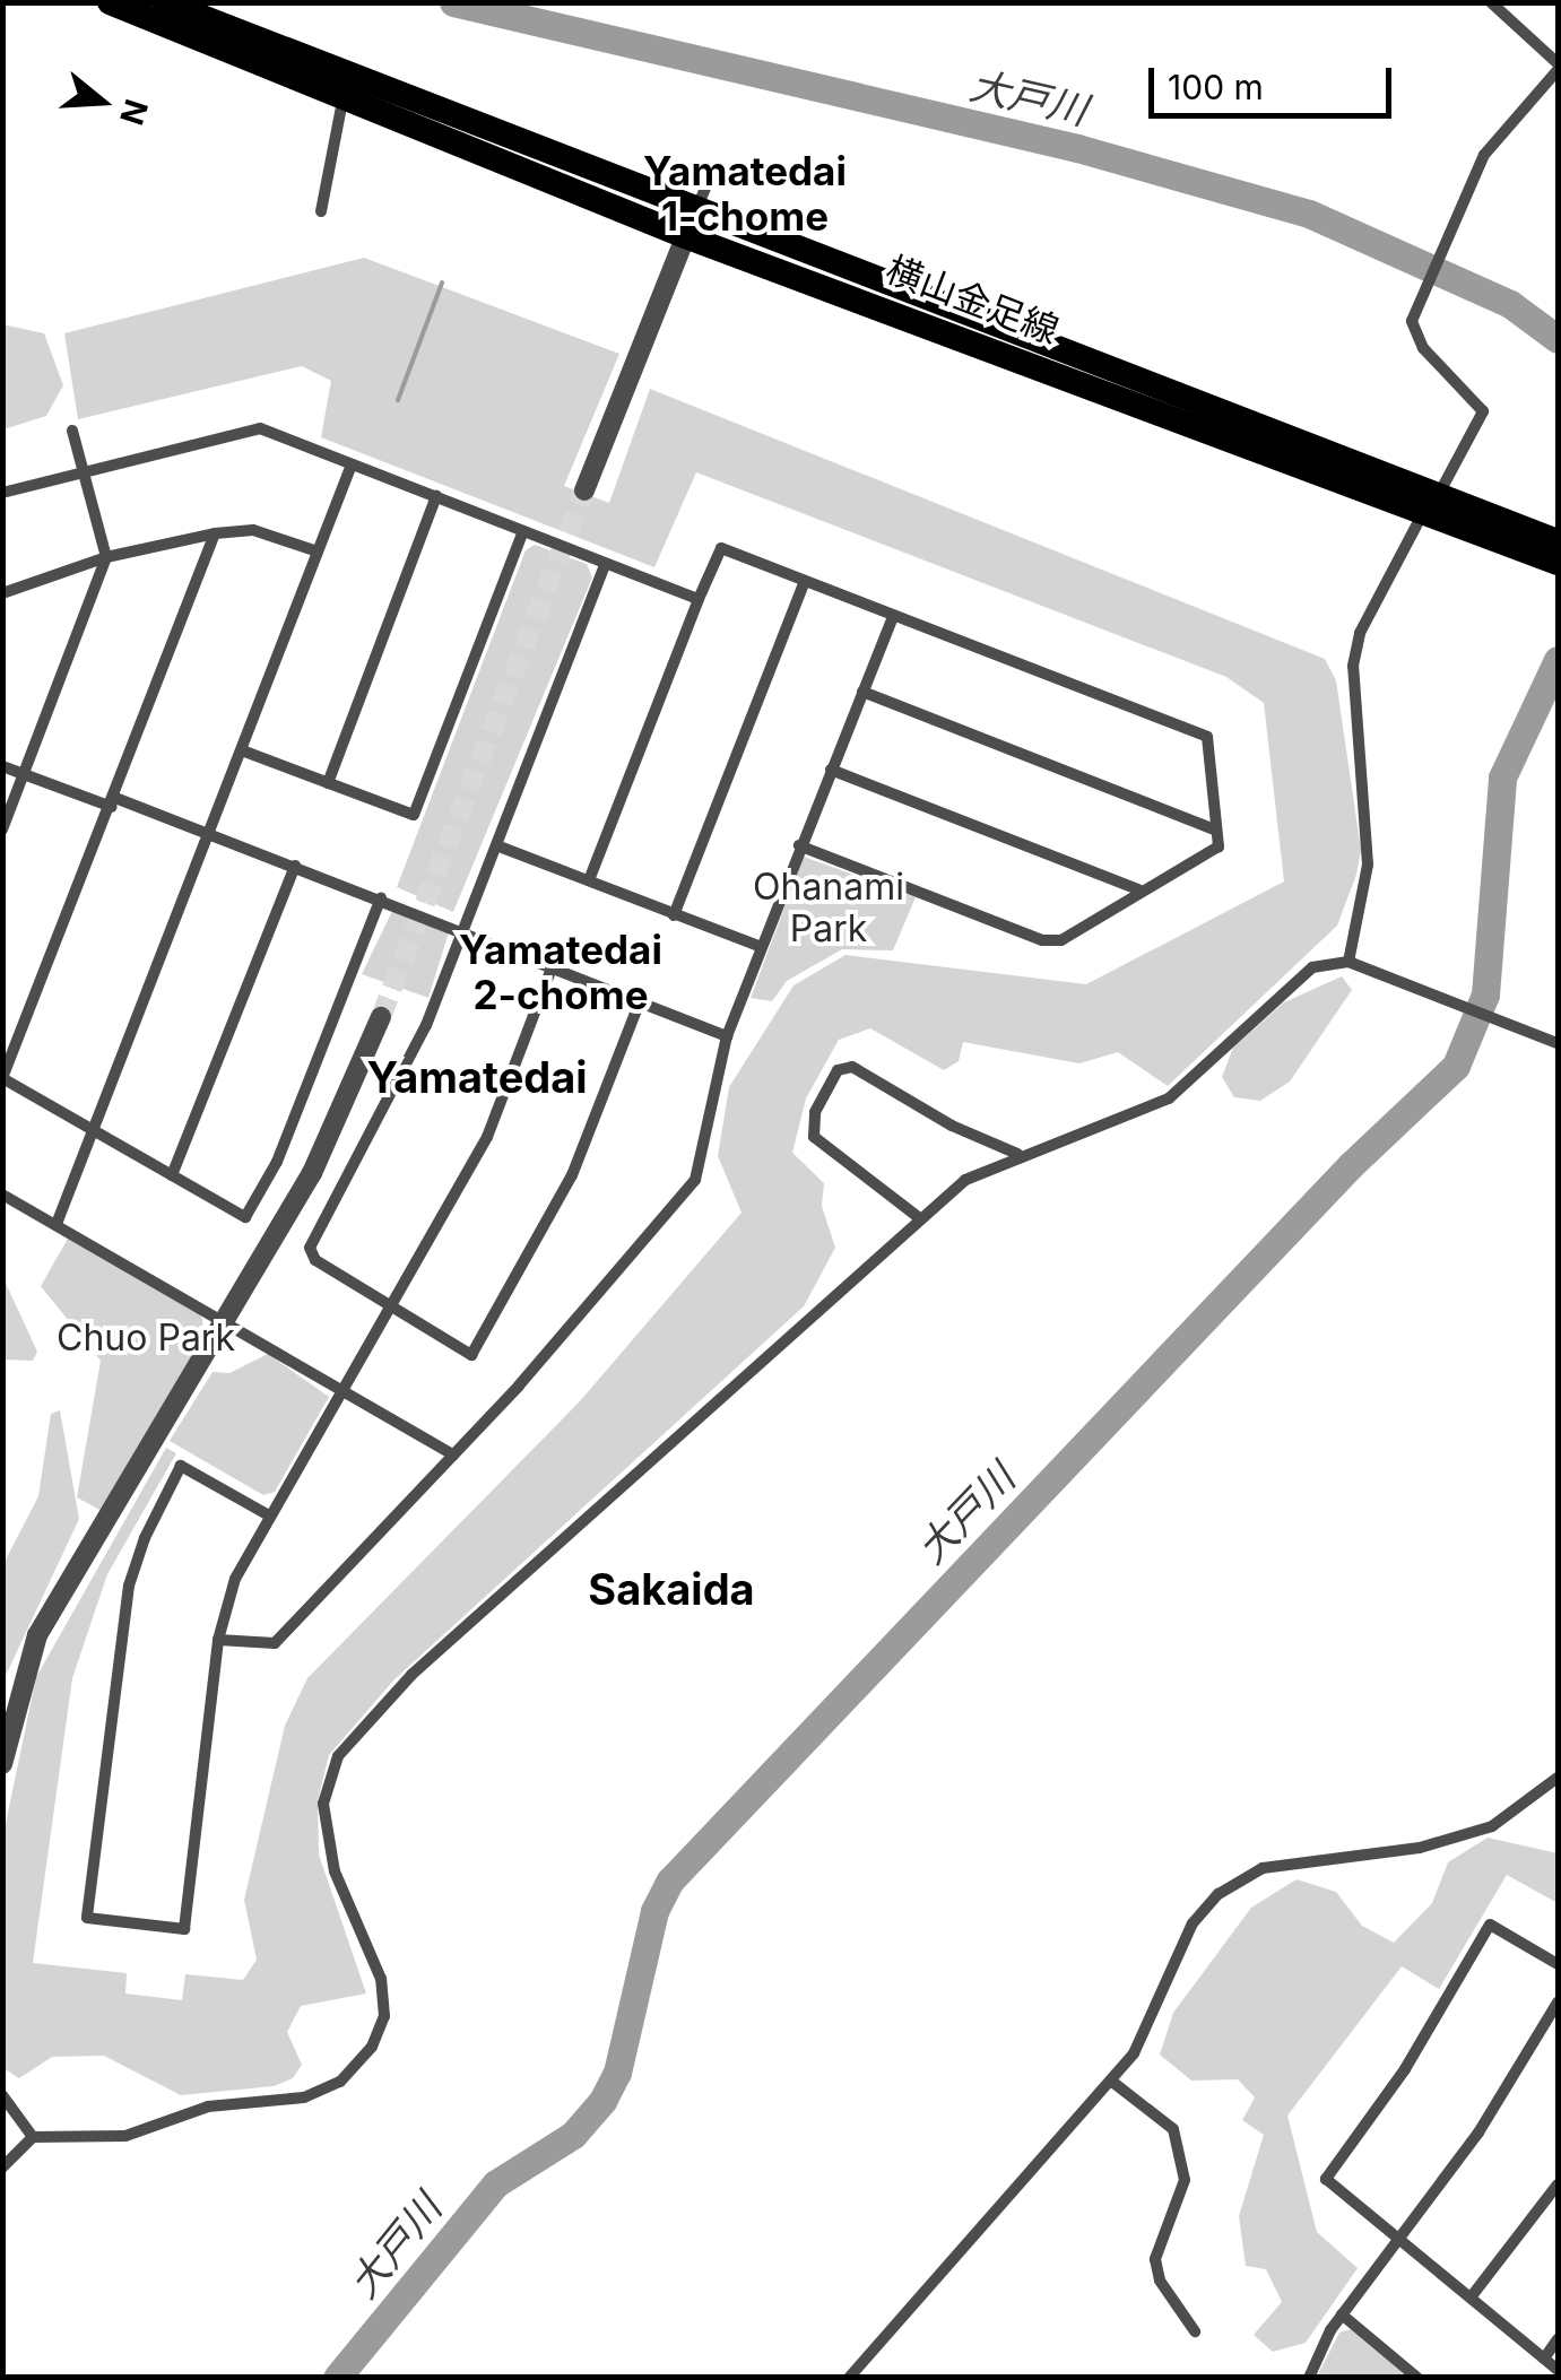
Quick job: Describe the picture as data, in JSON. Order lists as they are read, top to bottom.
{
  "streets": {
    "main road": ["横山金足線"]
  },
  "districts": [
    "Yamatedai 1-chome",
    "Yamatedai 2-chome",
    "Yamatedai",
    "Sakaida"
  ],
  "water": ["大戸川"],
  "parks": ["Ohanami Park", "Chuo Park"],
  "scale_bar": "100 m",
  "north": "right"
}
